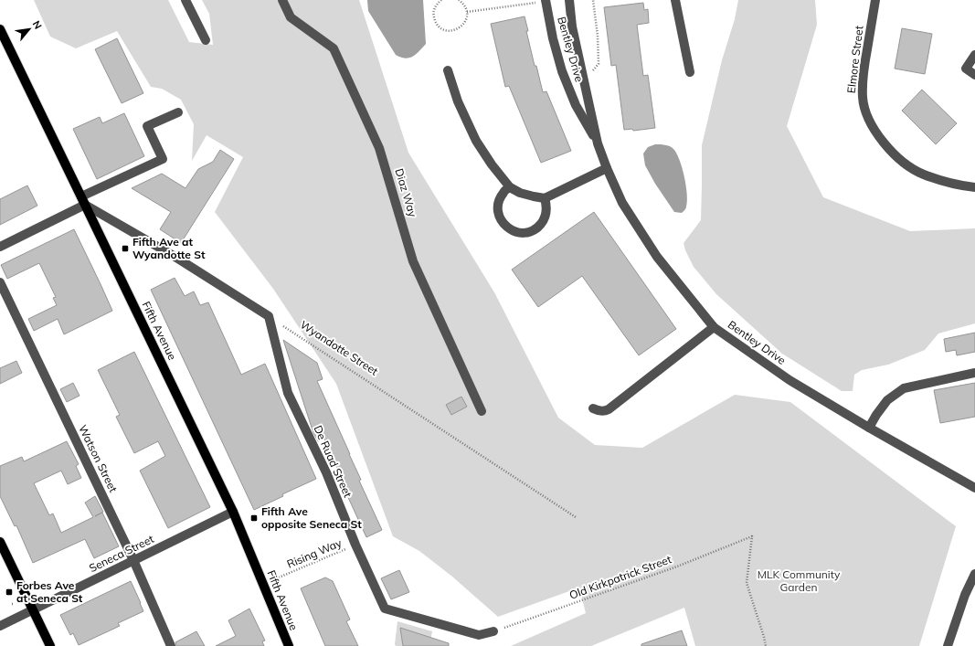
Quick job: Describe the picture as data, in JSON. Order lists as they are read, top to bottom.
{
  "streets": {
    "main road": ["Fifth Avenue"],
    "street": [
      "Bentley Drive",
      "Elmore Street",
      "Diaz Way",
      "Watson Street",
      "De Ruad Street",
      "Seneca Street"
    ],
    "path": ["Wyandotte Street", "Rising Way", "Old Kirkpatrick Street"]
  },
  "crossings": [
    ["Fifth Avenue", "Seneca Street"],
    ["Wyandotte Street", "De Ruad Street"],
    ["Watson Street", "Seneca Street"],
    ["De Ruad Street", "Rising Way"],
    ["De Ruad Street", "Old Kirkpatrick Street"]
  ],
  "parks": ["MLK Community Garden"],
  "places": {
    "transit": ["Fifth Ave at Wyandotte St", "Fifth Ave opposite Seneca St", "Forbes Ave at Seneca St"]
  },
  "north": "top right"
}
